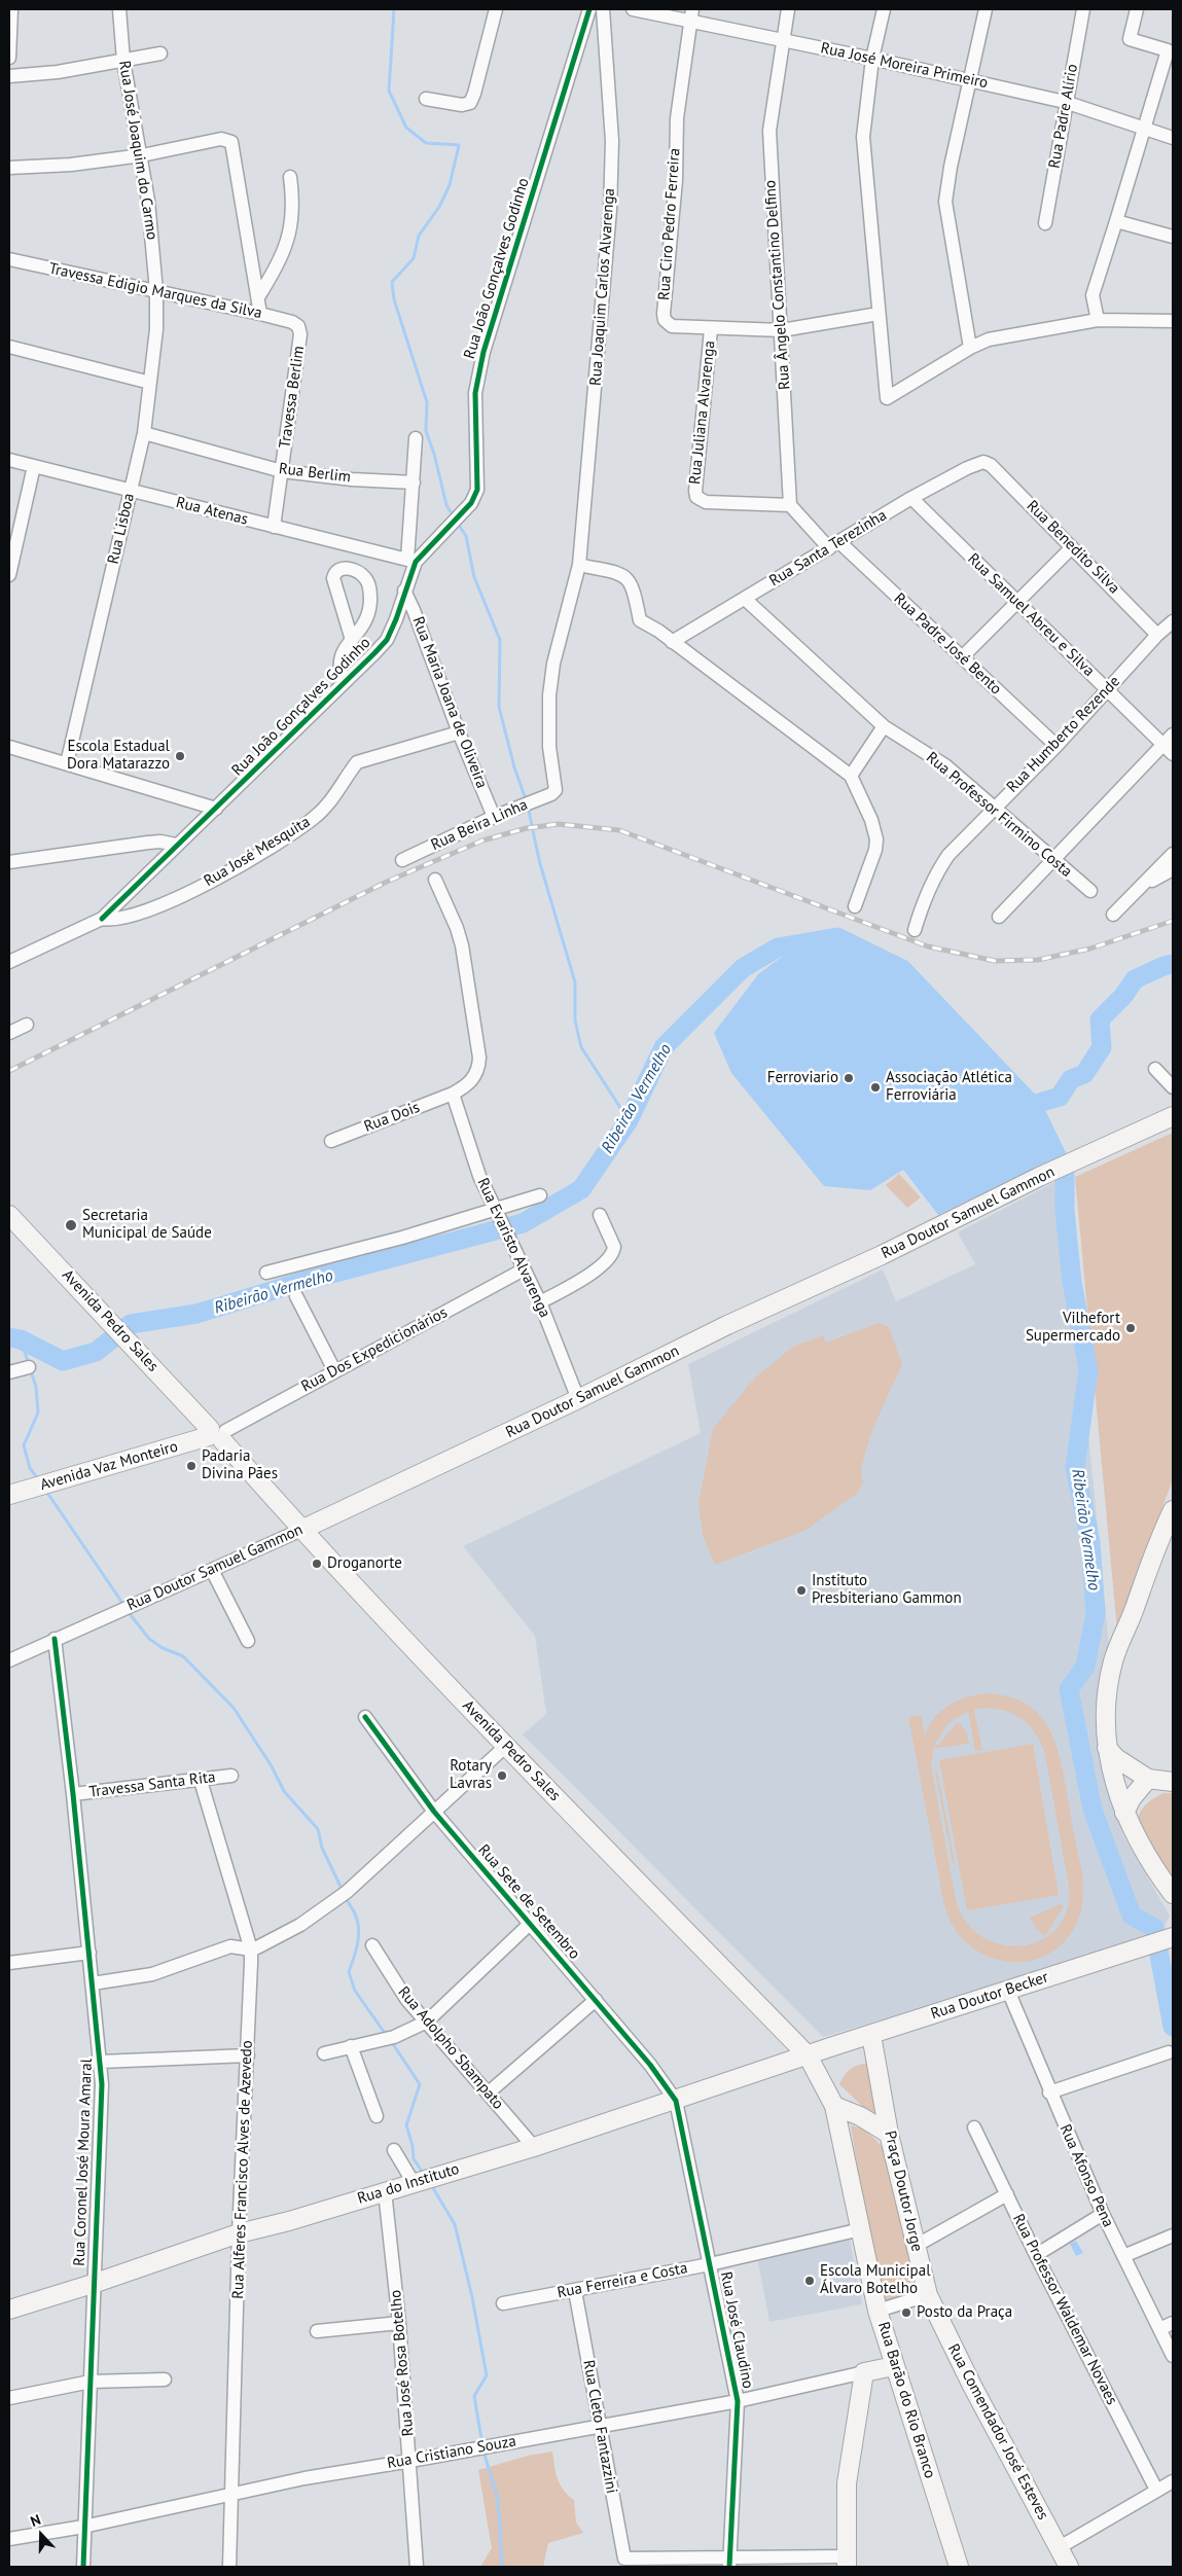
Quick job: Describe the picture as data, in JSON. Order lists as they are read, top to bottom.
{
  "streets": {
    "main road": [
      "Rua Doutor Samuel Gammon",
      "Avenida Pedro Sales",
      "Avenida Vaz Monteiro",
      "Rua Doutor Becker",
      "Rua do Instituto",
      "Praça Doutor Jorge",
      "Rua Barão do Rio Branco",
      "Rua Comendador José Esteves",
      "Rua Cristiano Souza"
    ],
    "street": [
      "Rua José Moreira Primeiro",
      "Rua Padre Alírio",
      "Rua José Joaquim do Carmo",
      "Rua Ciro Pedro Ferreira",
      "Rua João Gonçalves Godinho",
      "Rua Ângelo Constantino Delfino",
      "Rua Joaquim Carlos Alvarenga",
      "Travessa Edigio Marques da Silva",
      "Travessa Berlim",
      "Rua Juliana Alvarenga",
      "Rua Berlim",
      "Rua Atenas",
      "Rua Lisboa",
      "Rua Benedito Silva",
      "Rua Santa Terezinha",
      "Rua Samuel Abreu e Silva",
      "Rua Padre José Bento",
      "Rua Maria Joana de Oliveira",
      "Rua Humberto Rezende",
      "Rua Professor Firmino Costa",
      "Rua Beira Linha",
      "Rua José Mesquita",
      "Rua Dois",
      "Rua Evaristo Alvarenga",
      "Rua Dos Expedicionários",
      "Travessa Santa Rita",
      "Rua Sete de Setembro",
      "Rua Adolpho Sbampato",
      "Rua Coronel José Moura Amaral",
      "Rua Alferes Francisco Alves de Azevedo",
      "Rua Afonso Pena",
      "Rua Ferreira e Costa",
      "Rua Professor Waldemar Novaes",
      "Rua José Claudino",
      "Rua José Rosa Botelho",
      "Rua Cleto Fantazzini"
    ]
  },
  "crossings": [
    ["Rua José Moreira Primeiro", "Rua Padre Alírio"],
    ["Rua José Moreira Primeiro", "Rua Ciro Pedro Ferreira"],
    ["Rua José Moreira Primeiro", "Rua Ângelo Constantino Delfino"],
    ["Rua José Joaquim do Carmo", "Travessa Edigio Marques da Silva"],
    ["Rua José Joaquim do Carmo", "Rua Lisboa"],
    ["Rua Ciro Pedro Ferreira", "Rua Ângelo Constantino Delfino"],
    ["Rua Ciro Pedro Ferreira", "Rua Juliana Alvarenga"],
    ["Rua João Gonçalves Godinho", "Rua Atenas"],
    ["Rua João Gonçalves Godinho", "Rua Maria Joana de Oliveira"],
    ["Rua João Gonçalves Godinho", "Rua José Mesquita"],
    ["Rua Ângelo Constantino Delfino", "Rua Juliana Alvarenga"],
    ["Rua Joaquim Carlos Alvarenga", "Rua Beira Linha"],
    ["Travessa Edigio Marques da Silva", "Travessa Berlim"],
    ["Travessa Edigio Marques da Silva", "Rua Lisboa"],
    ["Travessa Berlim", "Rua Berlim"],
    ["Travessa Berlim", "Rua Atenas"],
    ["Rua Berlim", "Rua Lisboa"],
    ["Rua Atenas", "Rua Lisboa"],
    ["Rua Benedito Silva", "Rua Santa Terezinha"],
    ["Rua Benedito Silva", "Rua Humberto Rezende"],
    ["Rua Santa Terezinha", "Rua Samuel Abreu e Silva"],
    ["Rua Santa Terezinha", "Rua Padre José Bento"],
    ["Rua Santa Terezinha", "Rua Professor Firmino Costa"],
    ["Rua Samuel Abreu e Silva", "Rua Humberto Rezende"],
    ["Rua Padre José Bento", "Rua Humberto Rezende"],
    ["Rua Maria Joana de Oliveira", "Rua Beira Linha"],
    ["Rua Maria Joana de Oliveira", "Rua José Mesquita"],
    ["Rua Humberto Rezende", "Rua Professor Firmino Costa"],
    ["Rua Dois", "Rua Evaristo Alvarenga"],
    ["Rua Doutor Samuel Gammon", "Rua Evaristo Alvarenga"],
    ["Rua Doutor Samuel Gammon", "Avenida Pedro Sales"],
    ["Rua Doutor Samuel Gammon", "Rua Coronel José Moura Amaral"],
    ["Rua Evaristo Alvarenga", "Rua Dos Expedicionários"],
    ["Avenida Pedro Sales", "Rua Dos Expedicionários"],
    ["Avenida Pedro Sales", "Avenida Vaz Monteiro"],
    ["Avenida Pedro Sales", "Rua Doutor Becker"],
    ["Avenida Pedro Sales", "Rua do Instituto"],
    ["Avenida Pedro Sales", "Rua Barão do Rio Branco"],
    ["Rua Dos Expedicionários", "Avenida Vaz Monteiro"],
    ["Travessa Santa Rita", "Rua Coronel José Moura Amaral"],
    ["Travessa Santa Rita", "Rua Alferes Francisco Alves de Azevedo"],
    ["Rua Sete de Setembro", "Rua do Instituto"],
    ["Rua Sete de Setembro", "Rua José Claudino"],
    ["Rua Doutor Becker", "Rua Afonso Pena"],
    ["Rua Doutor Becker", "Rua do Instituto"],
    ["Rua Doutor Becker", "Praça Doutor Jorge"],
    ["Rua Doutor Becker", "Rua Barão do Rio Branco"],
    ["Rua Adolpho Sbampato", "Rua do Instituto"],
    ["Rua Coronel José Moura Amaral", "Rua do Instituto"],
    ["Rua Coronel José Moura Amaral", "Rua Cristiano Souza"],
    ["Rua Alferes Francisco Alves de Azevedo", "Rua do Instituto"],
    ["Rua Alferes Francisco Alves de Azevedo", "Rua Cristiano Souza"],
    ["Rua do Instituto", "Rua José Claudino"],
    ["Rua do Instituto", "Rua José Rosa Botelho"],
    ["Rua do Instituto", "Rua Barão do Rio Branco"],
    ["Praça Doutor Jorge", "Rua Comendador José Esteves"],
    ["Rua Ferreira e Costa", "Rua José Claudino"],
    ["Rua Ferreira e Costa", "Rua Barão do Rio Branco"],
    ["Rua Ferreira e Costa", "Rua Cleto Fantazzini"],
    ["Rua José Claudino", "Rua Cristiano Souza"],
    ["Rua José Rosa Botelho", "Rua Cristiano Souza"],
    ["Rua Barão do Rio Branco", "Rua Cristiano Souza"],
    ["Rua Cleto Fantazzini", "Rua Cristiano Souza"]
  ],
  "water": ["Ribeirão Vermelho"],
  "places": [
    "Escola Estadual Dora Matarazzo",
    "Ferroviario",
    "Associação Atlética Ferroviária",
    "Secretaria Municipal de Saúde",
    "Vilhefort Supermercado",
    "Padaria Divina Pães",
    "Droganorte",
    "Instituto Presbiteriano Gammon",
    "Rotary Lavras",
    "Escola Municipal Álvaro Botelho",
    "Posto da Praça"
  ],
  "north": "top"
}
